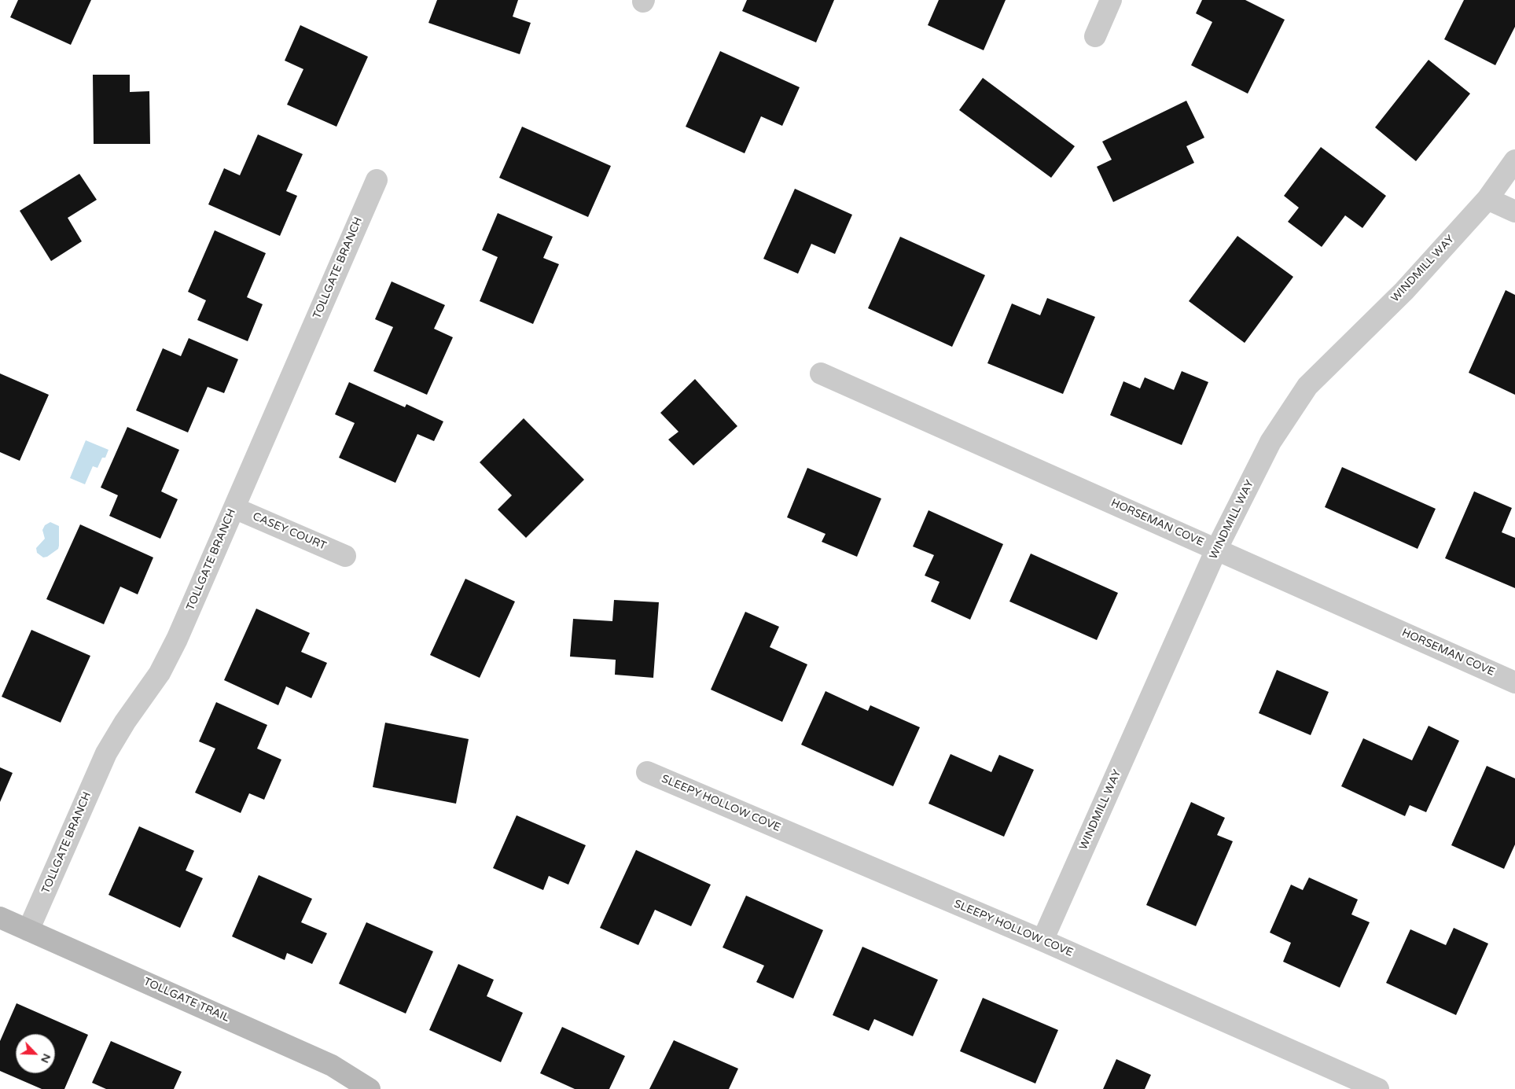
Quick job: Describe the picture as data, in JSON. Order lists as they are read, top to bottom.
{
  "streets": {
    "street": [
      "TOLLGATE BRANCH",
      "WINDMILL WAY",
      "HORSEMAN COVE",
      "CASEY COURT",
      "SLEEPY HOLLOW COVE",
      "TOLLGATE TRAIL"
    ]
  },
  "crossings": [
    ["TOLLGATE BRANCH", "CASEY COURT"],
    ["TOLLGATE BRANCH", "TOLLGATE TRAIL"],
    ["WINDMILL WAY", "HORSEMAN COVE"],
    ["WINDMILL WAY", "SLEEPY HOLLOW COVE"]
  ],
  "north": "bottom right"
}
